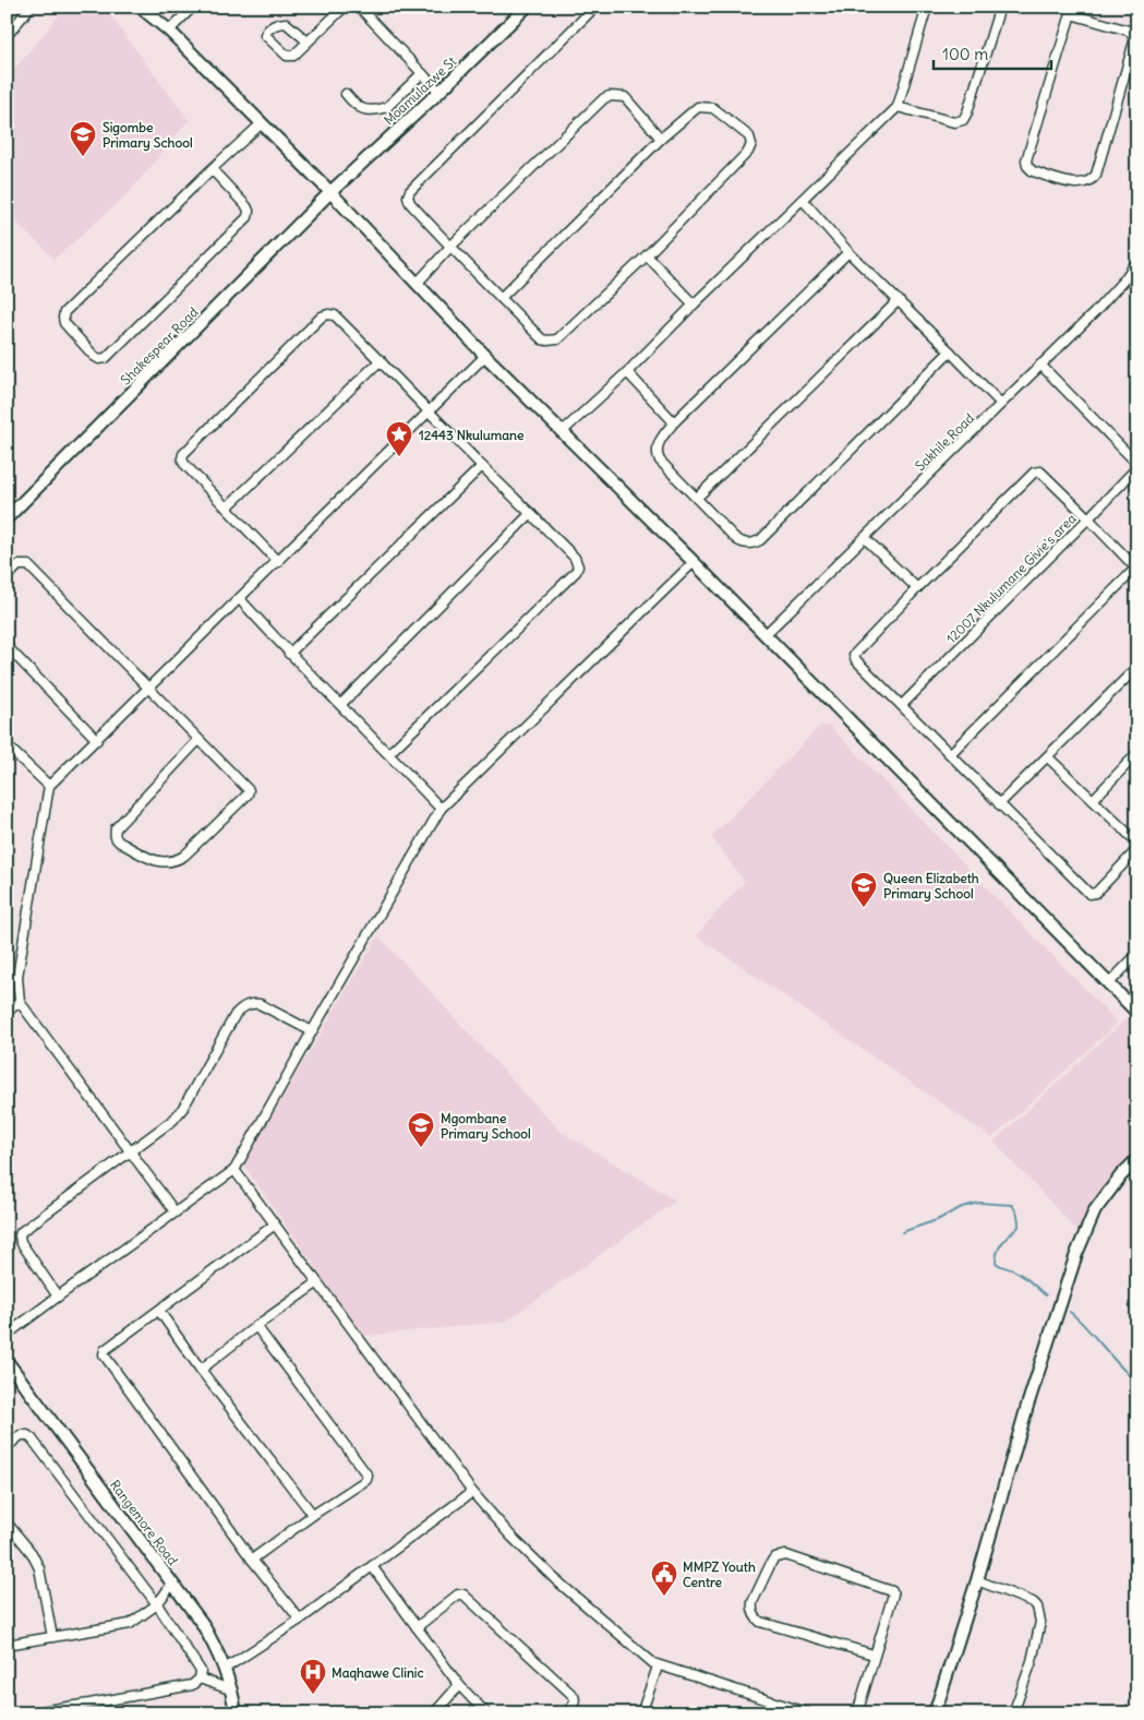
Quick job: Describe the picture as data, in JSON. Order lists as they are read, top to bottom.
{
  "streets": {
    "street": [
      "Moamulazwe St",
      "Shakespear Road",
      "Sakhile Road",
      "12007 Nkulumane Givie's area",
      "Rangemore Road"
    ]
  },
  "crossings": [
    ["Moamulazwe St", "Shakespear Road"]
  ],
  "places": {
    "school or university": ["Sigombe Primary School", "Queen Elizabeth Primary School", "Mgombane Primary School"],
    "place": ["12443 Nkulumane"],
    "public building": ["MMPZ Youth Centre"],
    "hospital": ["Maqhawe Clinic"]
  },
  "scale_bar": "100 m"
}
